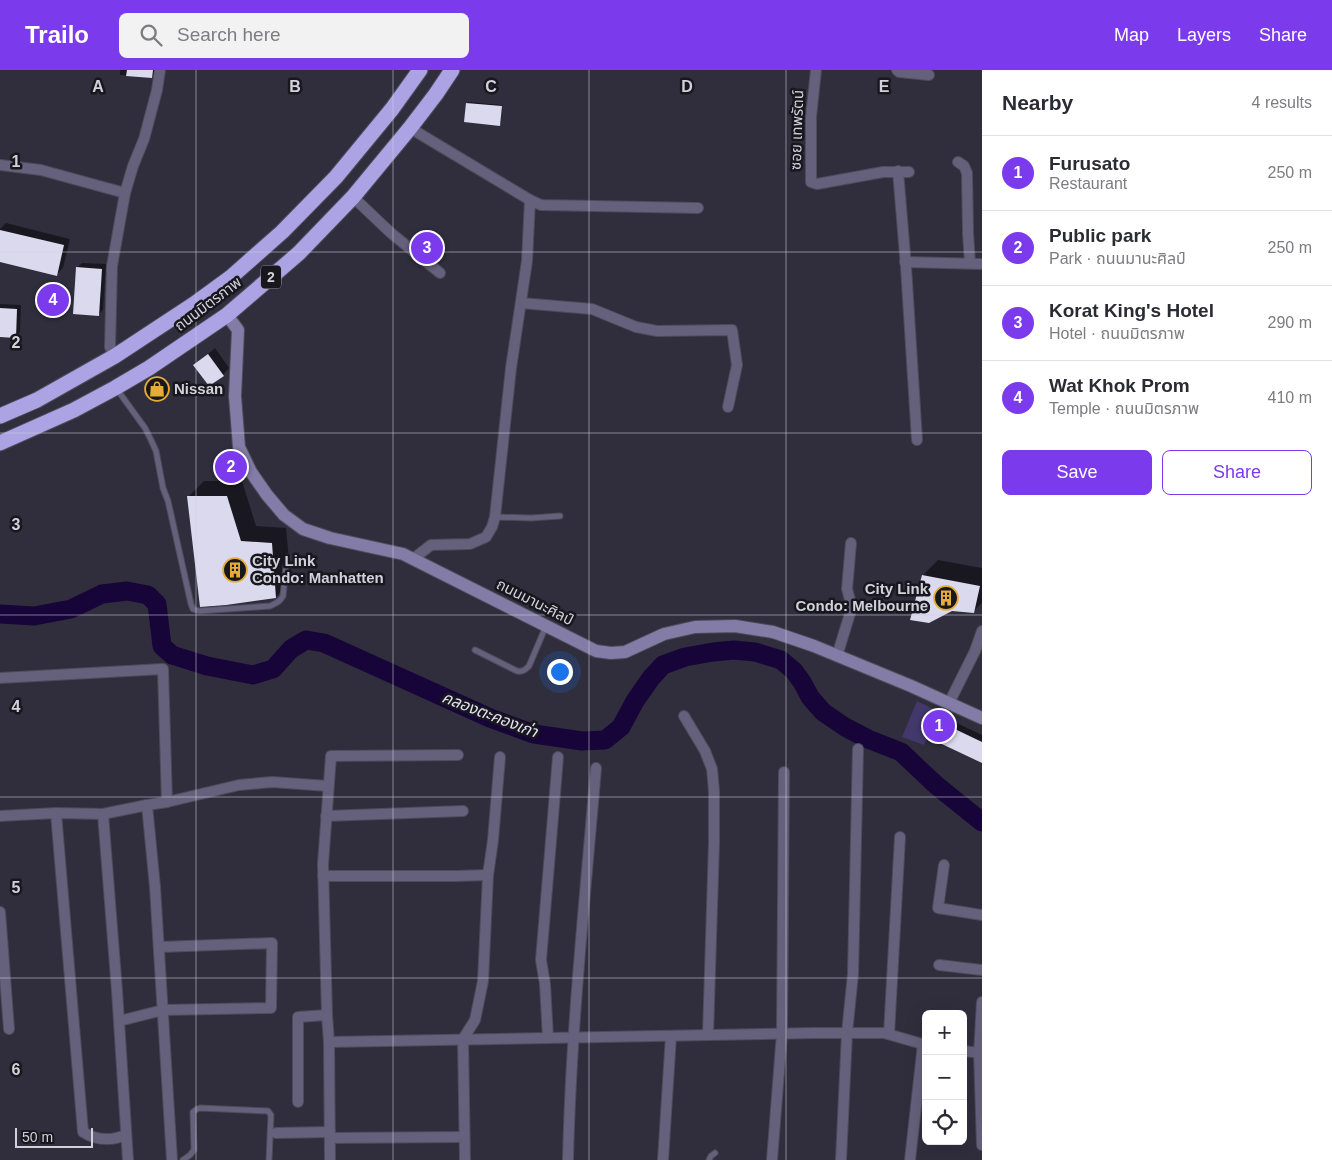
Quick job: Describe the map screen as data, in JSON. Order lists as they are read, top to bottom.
{
  "streets": {
    "highway": ["2", "ถนนมิตรภาพ"],
    "street": ["ซอย เทพรัตน์", "ถนนมานะศิลป์"]
  },
  "crossings": [
    ["ถนนมิตรภาพ", "ถนนมานะศิลป์"]
  ],
  "water": ["คลองตะคองเก่า"],
  "places": {
    "shop": ["Nissan"],
    "building": ["City Link Condo: Manhatten", "City Link Condo: Melbourne"]
  },
  "scale_bar": "50 m",
  "page": {
    "header": "Trailo",
    "search": "Search here",
    "nav": ["Map", "Layers", "Share"],
    "heading": ["Nearby", "4 results"],
    "list": [
      {
        "mark": "1",
        "name": "Furusato",
        "note": "Restaurant",
        "value": "250 m"
      },
      {
        "mark": "2",
        "name": "Public park",
        "note": "Park · ถนนมานะศิลป์",
        "value": "250 m"
      },
      {
        "mark": "3",
        "name": "Korat King's Hotel",
        "note": "Hotel · ถนนมิตรภาพ",
        "value": "290 m"
      },
      {
        "mark": "4",
        "name": "Wat Khok Prom",
        "note": "Temple · ถนนมิตรภาพ",
        "value": "410 m"
      }
    ],
    "pins": [
      "3",
      "4",
      "2",
      "1"
    ],
    "buttons": ["Save", "Share"],
    "map_buttons": ["+", "−"],
    "scale": "50 m"
  },
  "grid": {
    "columns": [
      "A",
      "B",
      "C",
      "D",
      "E"
    ],
    "rows": [
      "1",
      "2",
      "3",
      "4",
      "5",
      "6"
    ]
  }
}
